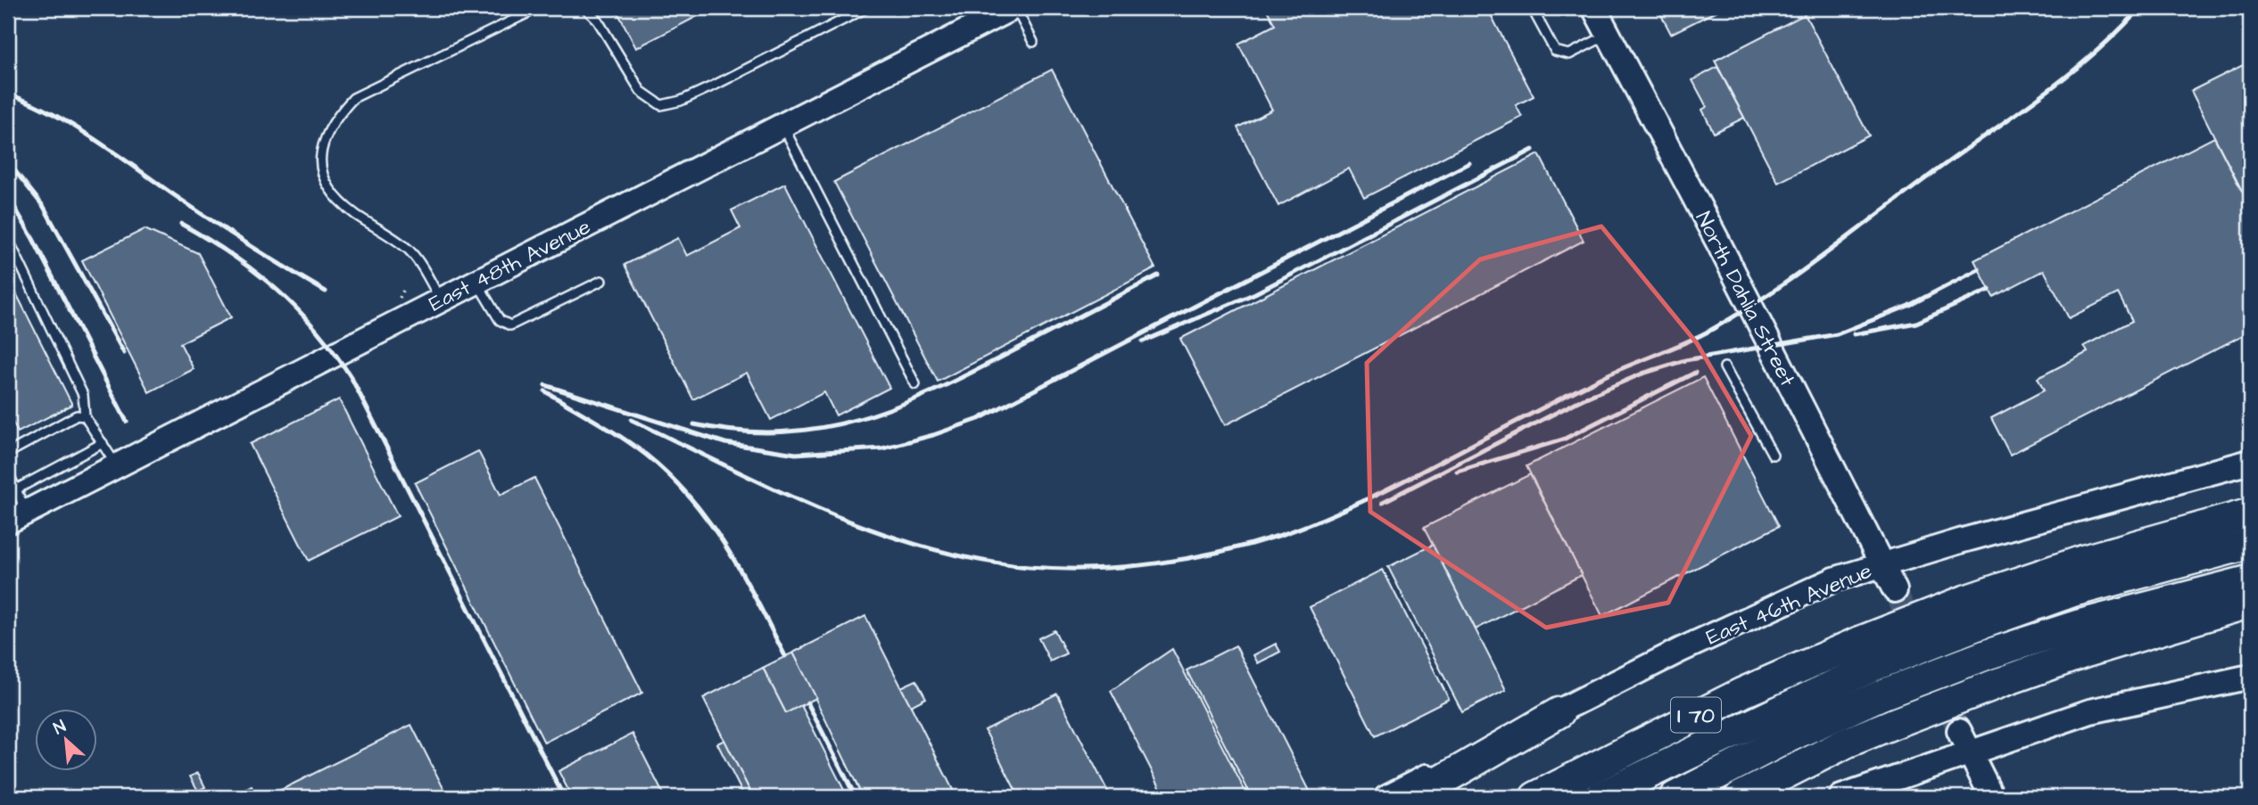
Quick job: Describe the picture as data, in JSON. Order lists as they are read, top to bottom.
{
  "streets": {
    "highway": ["I 70"],
    "street": ["East 48th Avenue", "North Dahlia Street", "East 46th Avenue"]
  },
  "crossings": [
    ["North Dahlia Street", "East 46th Avenue"]
  ],
  "north": "top left"
}
